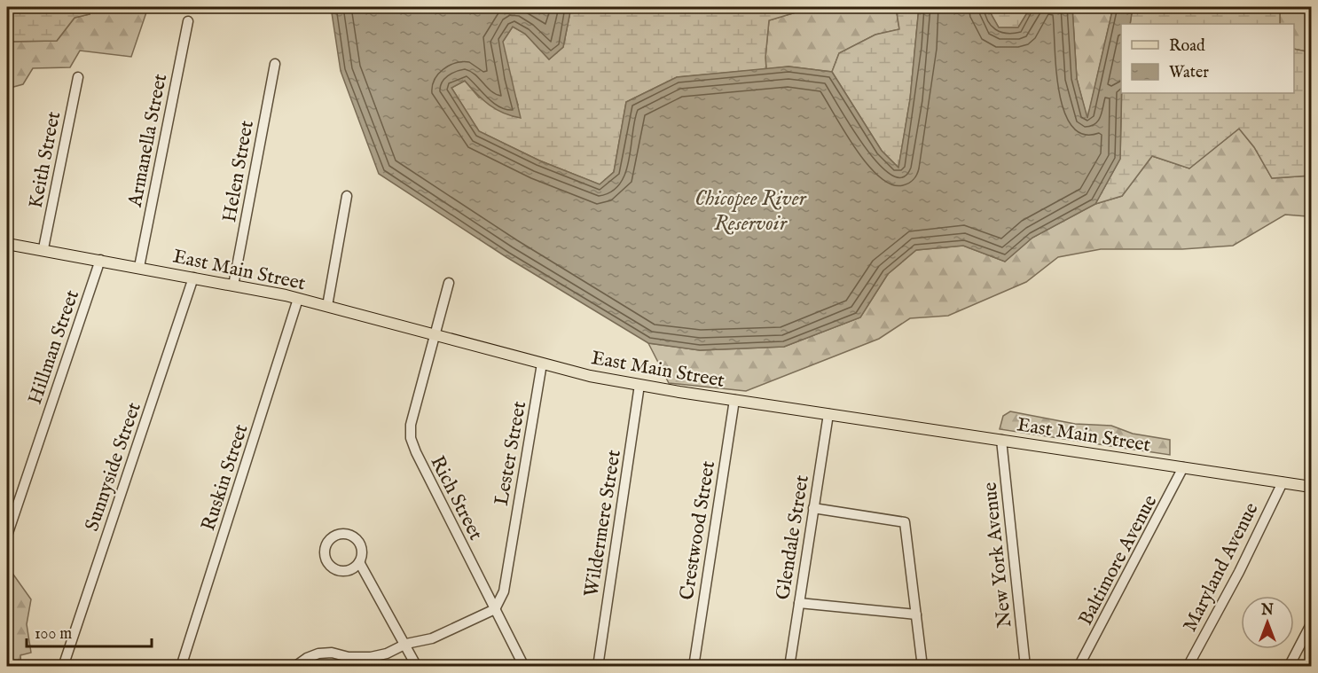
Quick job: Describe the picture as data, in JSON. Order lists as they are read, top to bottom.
{
  "streets": {
    "main road": ["East Main Street"],
    "street": [
      "Armanella Street",
      "Keith Street",
      "Helen Street",
      "Hillman Street",
      "Lester Street",
      "Sunnyside Street",
      "Ruskin Street",
      "Rich Street",
      "Wildermere Street",
      "Crestwood Street",
      "Glendale Street",
      "New York Avenue",
      "Baltimore Avenue",
      "Maryland Avenue"
    ]
  },
  "crossings": [
    ["Armanella Street", "East Main Street"],
    ["Keith Street", "East Main Street"],
    ["Helen Street", "East Main Street"],
    ["East Main Street", "Hillman Street"],
    ["East Main Street", "Lester Street"],
    ["East Main Street", "Sunnyside Street"],
    ["East Main Street", "Ruskin Street"],
    ["East Main Street", "Rich Street"],
    ["East Main Street", "Wildermere Street"],
    ["East Main Street", "Crestwood Street"],
    ["East Main Street", "Glendale Street"],
    ["East Main Street", "New York Avenue"],
    ["East Main Street", "Baltimore Avenue"],
    ["East Main Street", "Maryland Avenue"],
    ["Lester Street", "Rich Street"]
  ],
  "water": ["Chicopee River Reservoir"],
  "legend": ["Road", "Water"],
  "scale_bar": "100 m",
  "north": "top"
}
